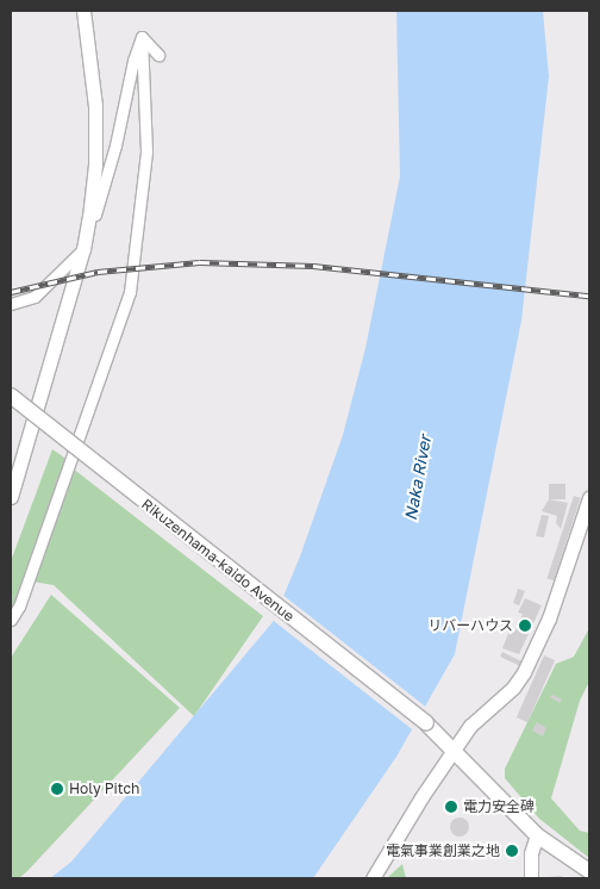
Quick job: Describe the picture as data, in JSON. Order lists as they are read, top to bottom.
{
  "streets": {
    "main road": ["Rikuzenhama-kaido Avenue"]
  },
  "water": ["Naka River"],
  "places": [
    "リバーハウス",
    "Holy Pitch",
    "電力安全碑",
    "電氣事業創業之地"
  ]
}
